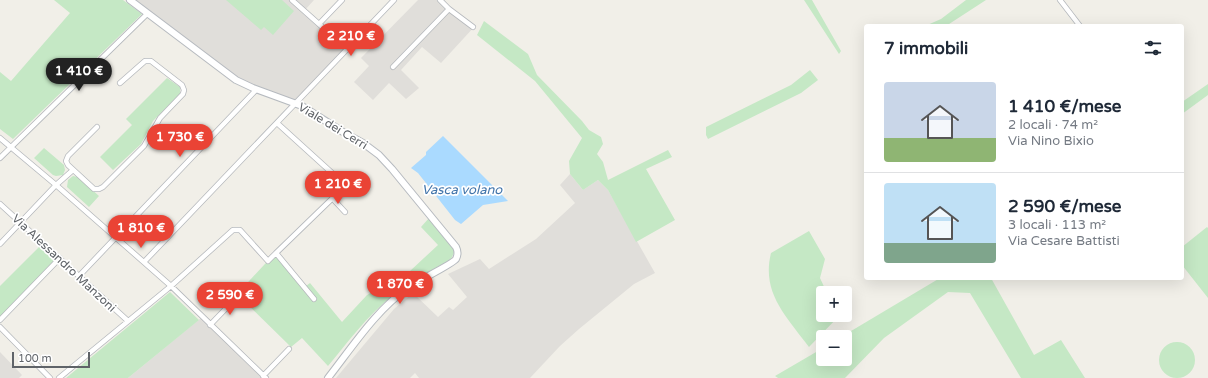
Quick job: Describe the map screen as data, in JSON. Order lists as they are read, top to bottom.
{
  "streets": {
    "street": ["Viale dei Cerri", "Via Alessandro Manzoni"]
  },
  "water": ["Vasca volano"],
  "scale_bar": "100 m",
  "page": {
    "price": [
      "2 210 €",
      "1 410 €",
      "1 730 €",
      "1 210 €",
      "1 810 €",
      "1 870 €",
      "2 590 €"
    ],
    "heading": "7 immobili",
    "list": [
      {
        "name": "1 410 €/mese",
        "note": "2 locali · 74 m² · Via Nino Bixio"
      },
      {
        "name": "2 590 €/mese",
        "note": "3 locali · 113 m² · Via Cesare Battisti"
      }
    ],
    "map_buttons": ["+", "−"],
    "scale": "100 m"
  }
}
